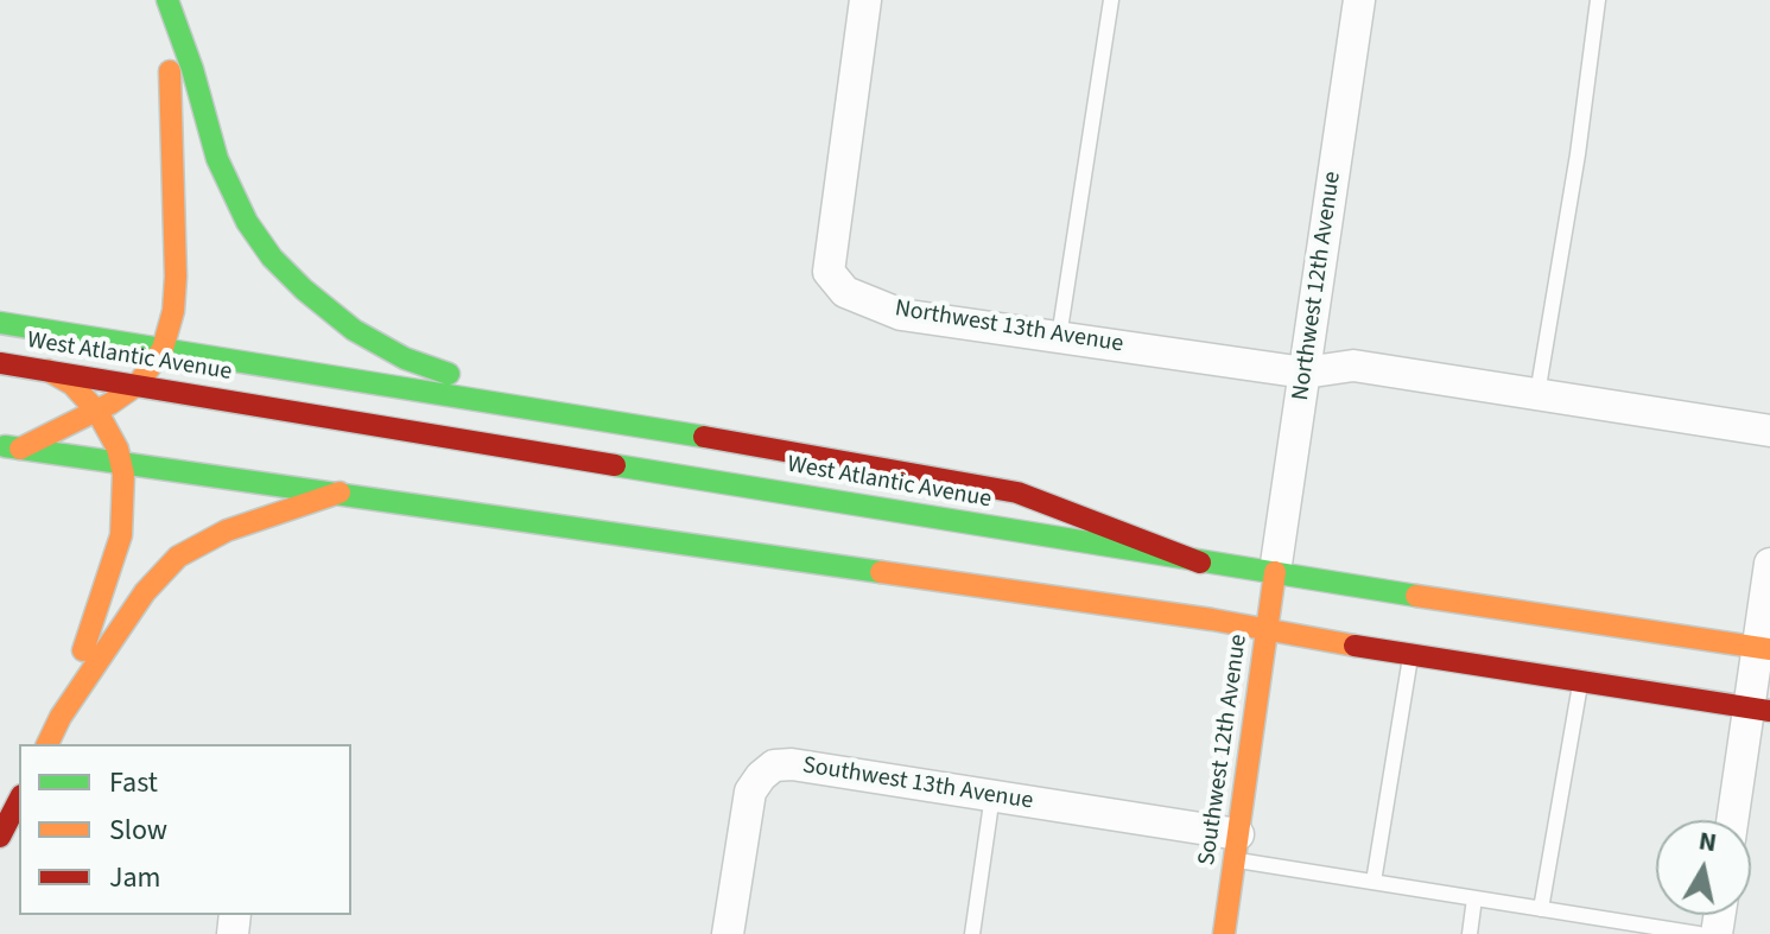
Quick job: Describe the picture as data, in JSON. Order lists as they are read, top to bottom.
{
  "streets": {
    "main road": ["West Atlantic Avenue", "Southwest 12th Avenue"],
    "street": ["Northwest 12th Avenue", "Northwest 13th Avenue", "Southwest 13th Avenue"]
  },
  "crossings": [
    ["Northwest 12th Avenue", "Northwest 13th Avenue"],
    ["Northwest 12th Avenue", "West Atlantic Avenue"],
    ["Northwest 12th Avenue", "Southwest 12th Avenue"],
    ["West Atlantic Avenue", "Southwest 12th Avenue"],
    ["Southwest 12th Avenue", "Southwest 13th Avenue"]
  ],
  "legend": ["Fast", "Slow", "Jam"],
  "north": "top"
}
